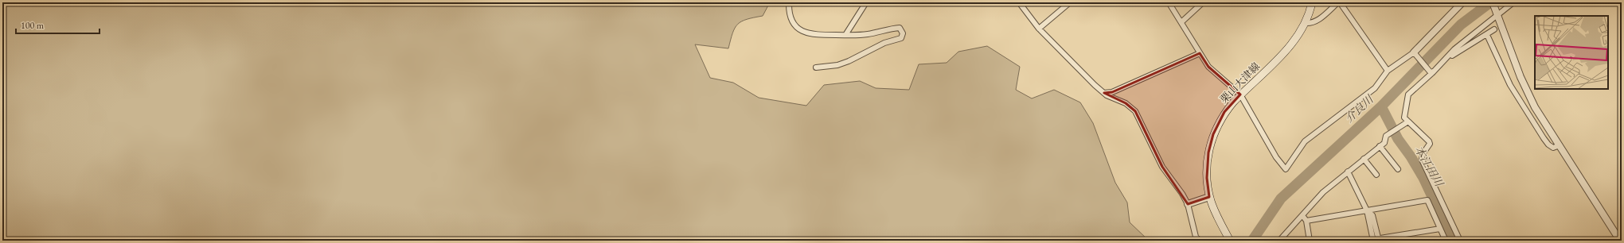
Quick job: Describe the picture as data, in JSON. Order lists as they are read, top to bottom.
{
  "streets": {
    "main road": ["栗山大津線"]
  },
  "water": ["介良川", "本江田川"],
  "scale_bar": "100 m"
}
